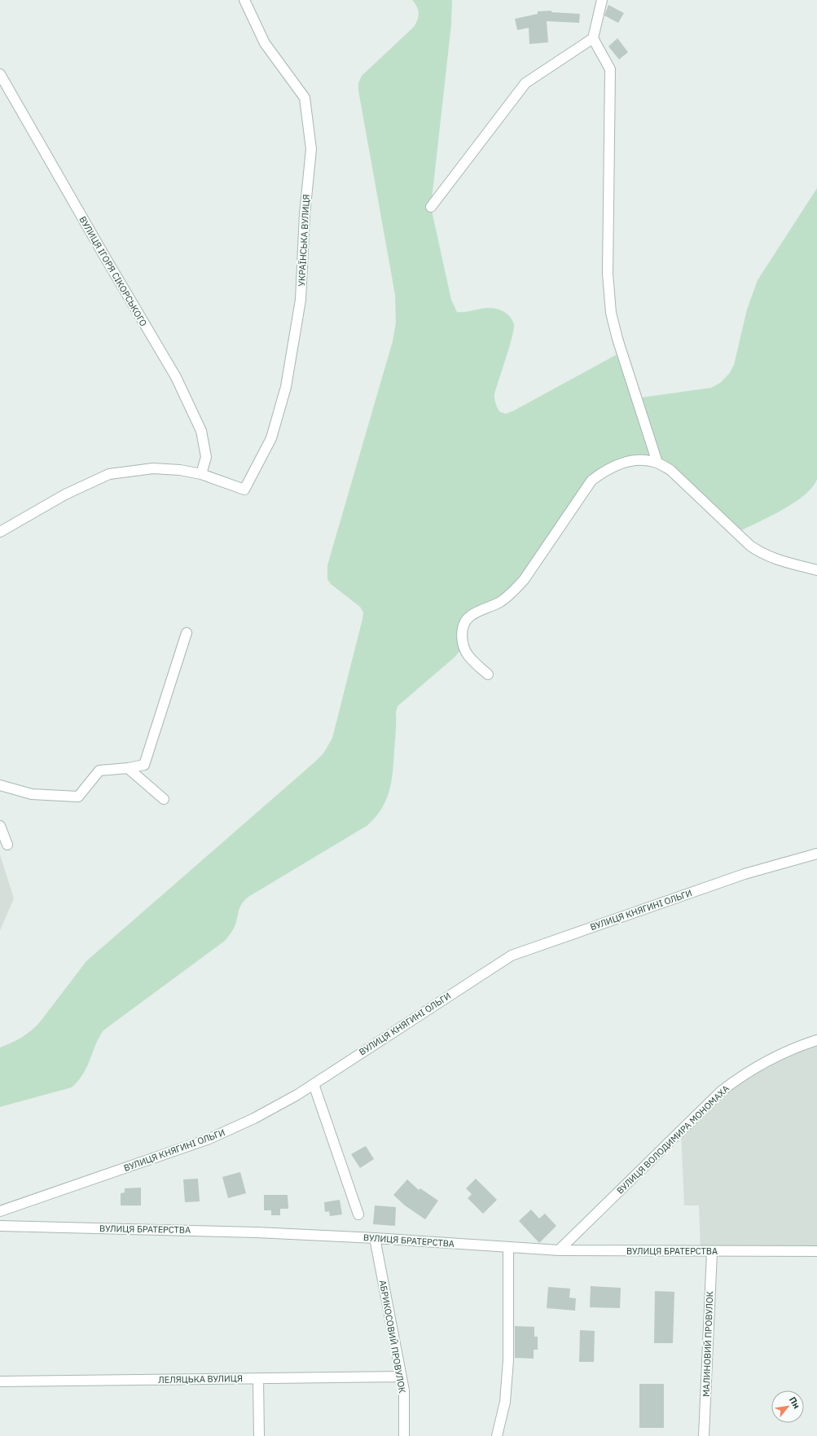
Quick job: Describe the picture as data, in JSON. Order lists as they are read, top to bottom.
{
  "streets": {
    "street": [
      "УКРАЇНСЬКА ВУЛИЦЯ",
      "ВУЛИЦЯ ІГОРЯ СІКОРСЬКОГО",
      "ВУЛИЦЯ КНЯГИНІ ОЛЬГИ",
      "ВУЛИЦЯ ВОЛОДИМИРА МОНОМАХА",
      "ВУЛИЦЯ БРАТЕРСТВА",
      "АБРИКОСОВИЙ ПРОВУЛОК",
      "МАЛИНОВИЙ ПРОВУЛОК",
      "ЛЕЛЯЦЬКА ВУЛИЦЯ"
    ]
  },
  "crossings": [
    ["УКРАЇНСЬКА ВУЛИЦЯ", "ВУЛИЦЯ ІГОРЯ СІКОРСЬКОГО"],
    ["ВУЛИЦЯ ВОЛОДИМИРА МОНОМАХА", "ВУЛИЦЯ БРАТЕРСТВА"],
    ["ВУЛИЦЯ БРАТЕРСТВА", "АБРИКОСОВИЙ ПРОВУЛОК"],
    ["ВУЛИЦЯ БРАТЕРСТВА", "МАЛИНОВИЙ ПРОВУЛОК"],
    ["АБРИКОСОВИЙ ПРОВУЛОК", "ЛЕЛЯЦЬКА ВУЛИЦЯ"]
  ],
  "north": "top right"
}
